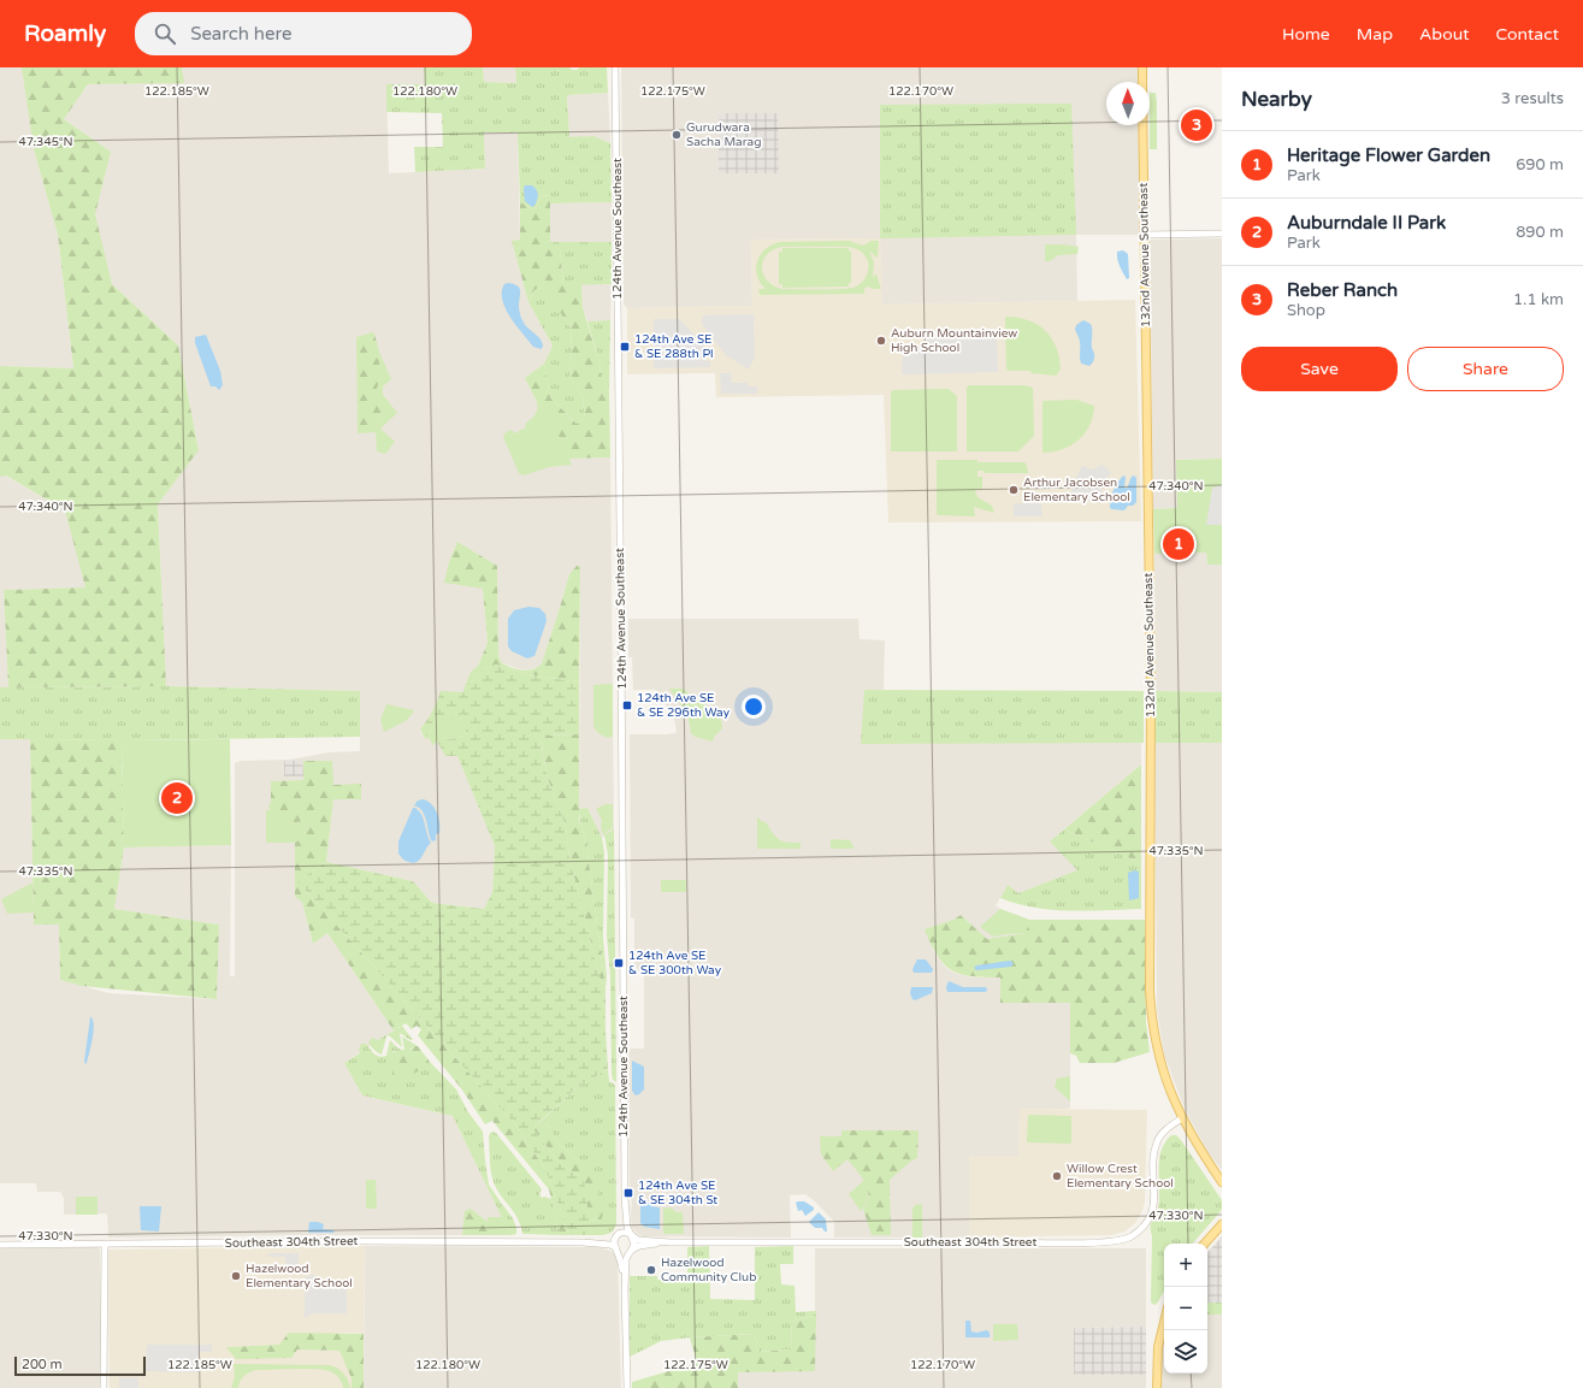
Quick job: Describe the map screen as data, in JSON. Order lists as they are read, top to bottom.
{
  "streets": {
    "main road": ["132nd Avenue Southeast"],
    "street": ["124th Avenue Southeast", "Southeast 304th Street"]
  },
  "crossings": [
    ["124th Avenue Southeast", "Southeast 304th Street"],
    ["132nd Avenue Southeast", "Southeast 304th Street"]
  ],
  "places": {
    "other": [
      "Gurudwara Sacha Marag",
      "Auburn Mountainview High School",
      "Arthur Jacobsen Elementary School",
      "Willow Crest Elementary School",
      "Hazelwood Community Club",
      "Hazelwood Elementary School"
    ],
    "transit": [
      "124th Ave SE & SE 288th Pl",
      "124th Ave SE & SE 296th Way",
      "124th Ave SE & SE 300th Way",
      "124th Ave SE & SE 304th St"
    ]
  },
  "scale_bar": "200 m",
  "north": "top",
  "page": {
    "header": "Roamly",
    "search": "Search here",
    "nav": [
      "Home",
      "Map",
      "About",
      "Contact"
    ],
    "heading": ["Nearby", "3 results"],
    "pins": ["3", "1", "2"],
    "list": [
      {
        "mark": "1",
        "name": "Heritage Flower Garden",
        "note": "Park",
        "value": "690 m"
      },
      {
        "mark": "2",
        "name": "Auburndale II Park",
        "note": "Park",
        "value": "890 m"
      },
      {
        "mark": "3",
        "name": "Reber Ranch",
        "note": "Shop",
        "value": "1.1 km"
      }
    ],
    "buttons": ["Save", "Share"],
    "map_buttons": ["+", "−"],
    "scale": "200 m"
  },
  "coordinates": [
    "122.185°W",
    "122.180°W",
    "122.175°W",
    "122.170°W",
    "47.345°N",
    "47.340°N",
    "47.335°N",
    "47.330°N"
  ]
}
